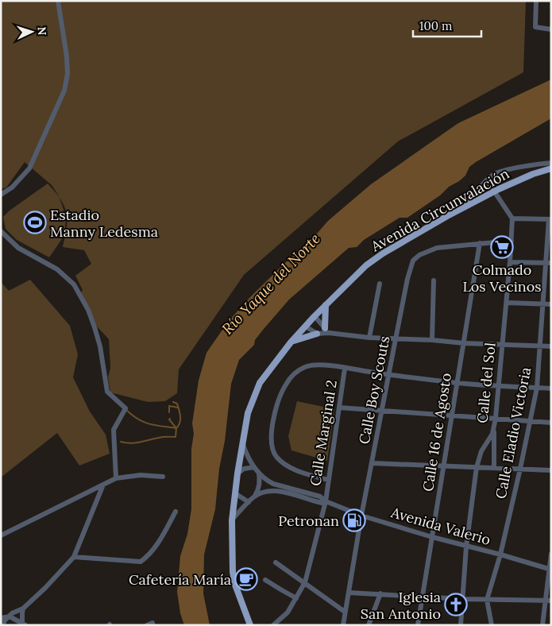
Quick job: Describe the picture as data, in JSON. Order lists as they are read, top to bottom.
{
  "streets": {
    "main road": ["Avenida Circunvalación"],
    "street": [
      "Calle del Sol",
      "Calle Boy Scouts",
      "Calle 16 de Agosto",
      "Calle Marginal 2",
      "Calle Eladio Victoria",
      "Avenida Valerio"
    ]
  },
  "crossings": [
    ["Avenida Circunvalación", "Avenida Valerio"],
    ["Calle del Sol", "Calle Boy Scouts"],
    ["Calle del Sol", "Avenida Valerio"],
    ["Calle Boy Scouts", "Calle 16 de Agosto"],
    ["Calle Boy Scouts", "Avenida Valerio"],
    ["Calle 16 de Agosto", "Avenida Valerio"],
    ["Calle Marginal 2", "Avenida Valerio"],
    ["Calle Eladio Victoria", "Avenida Valerio"]
  ],
  "water": ["Río Yaque del Norte"],
  "places": {
    "sports": ["Estadio Manny Ledesma"],
    "supermarket": ["Colmado Los Vecinos"],
    "fuel station": ["Petronan"],
    "cafe": ["Cafetería María"],
    "church": ["Iglesia San Antonio"]
  },
  "scale_bar": "100 m",
  "north": "right"
}
